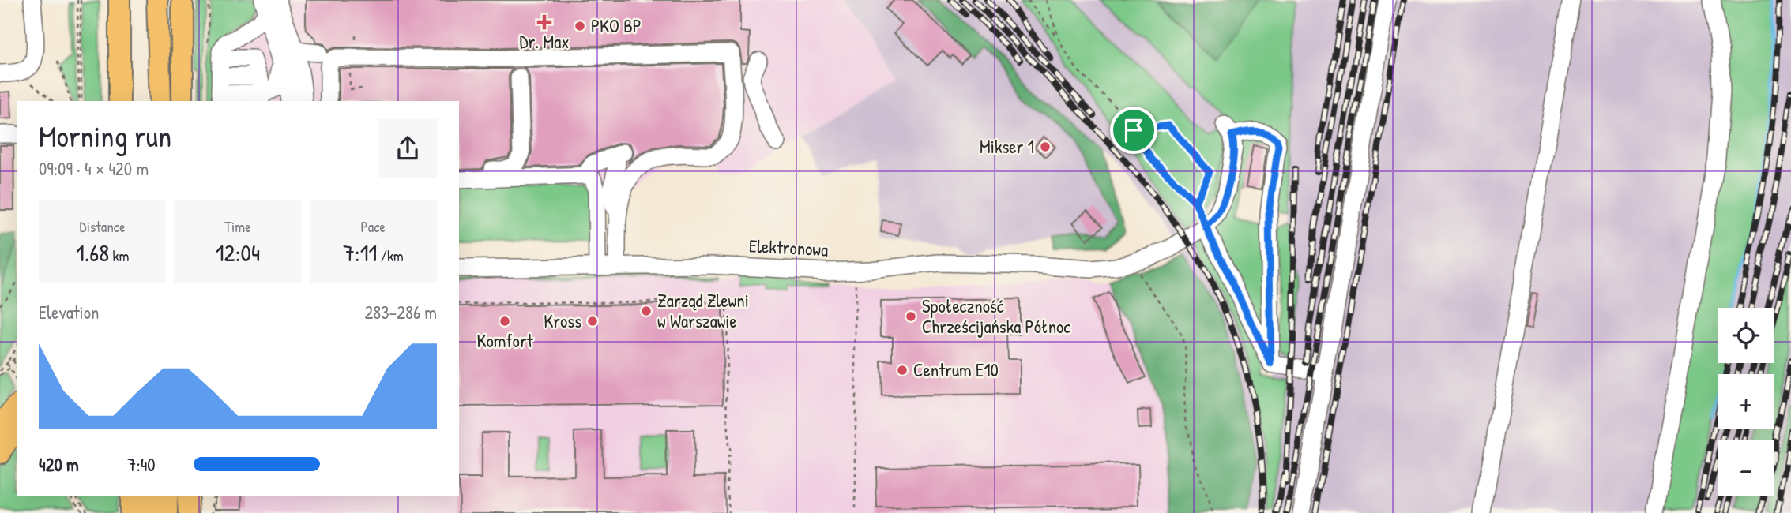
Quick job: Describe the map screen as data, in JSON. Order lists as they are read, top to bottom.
{
  "streets": {
    "street": ["Elektronowa"]
  },
  "places": {
    "health": ["Dr. Max"],
    "other": [
      "PKO BP",
      "Mikser 1",
      "Zarząd Zlewni w Warszawie",
      "Społeczność Chrześcijańska Północ",
      "Komfort",
      "Kross",
      "Centrum E10"
    ]
  },
  "page": {
    "heading": ["Morning run", "09:09 · 4 × 420 m"],
    "stats": [
      ["Distance", "1.68 km"],
      ["Time", "12:04"],
      ["Pace", "7:11 /km"]
    ],
    "chart": ["Elevation", "283–286 m"],
    "map_buttons": ["+", "−"],
    "list": [
      {
        "name": "420 m",
        "note": "7:40"
      }
    ]
  }
}
